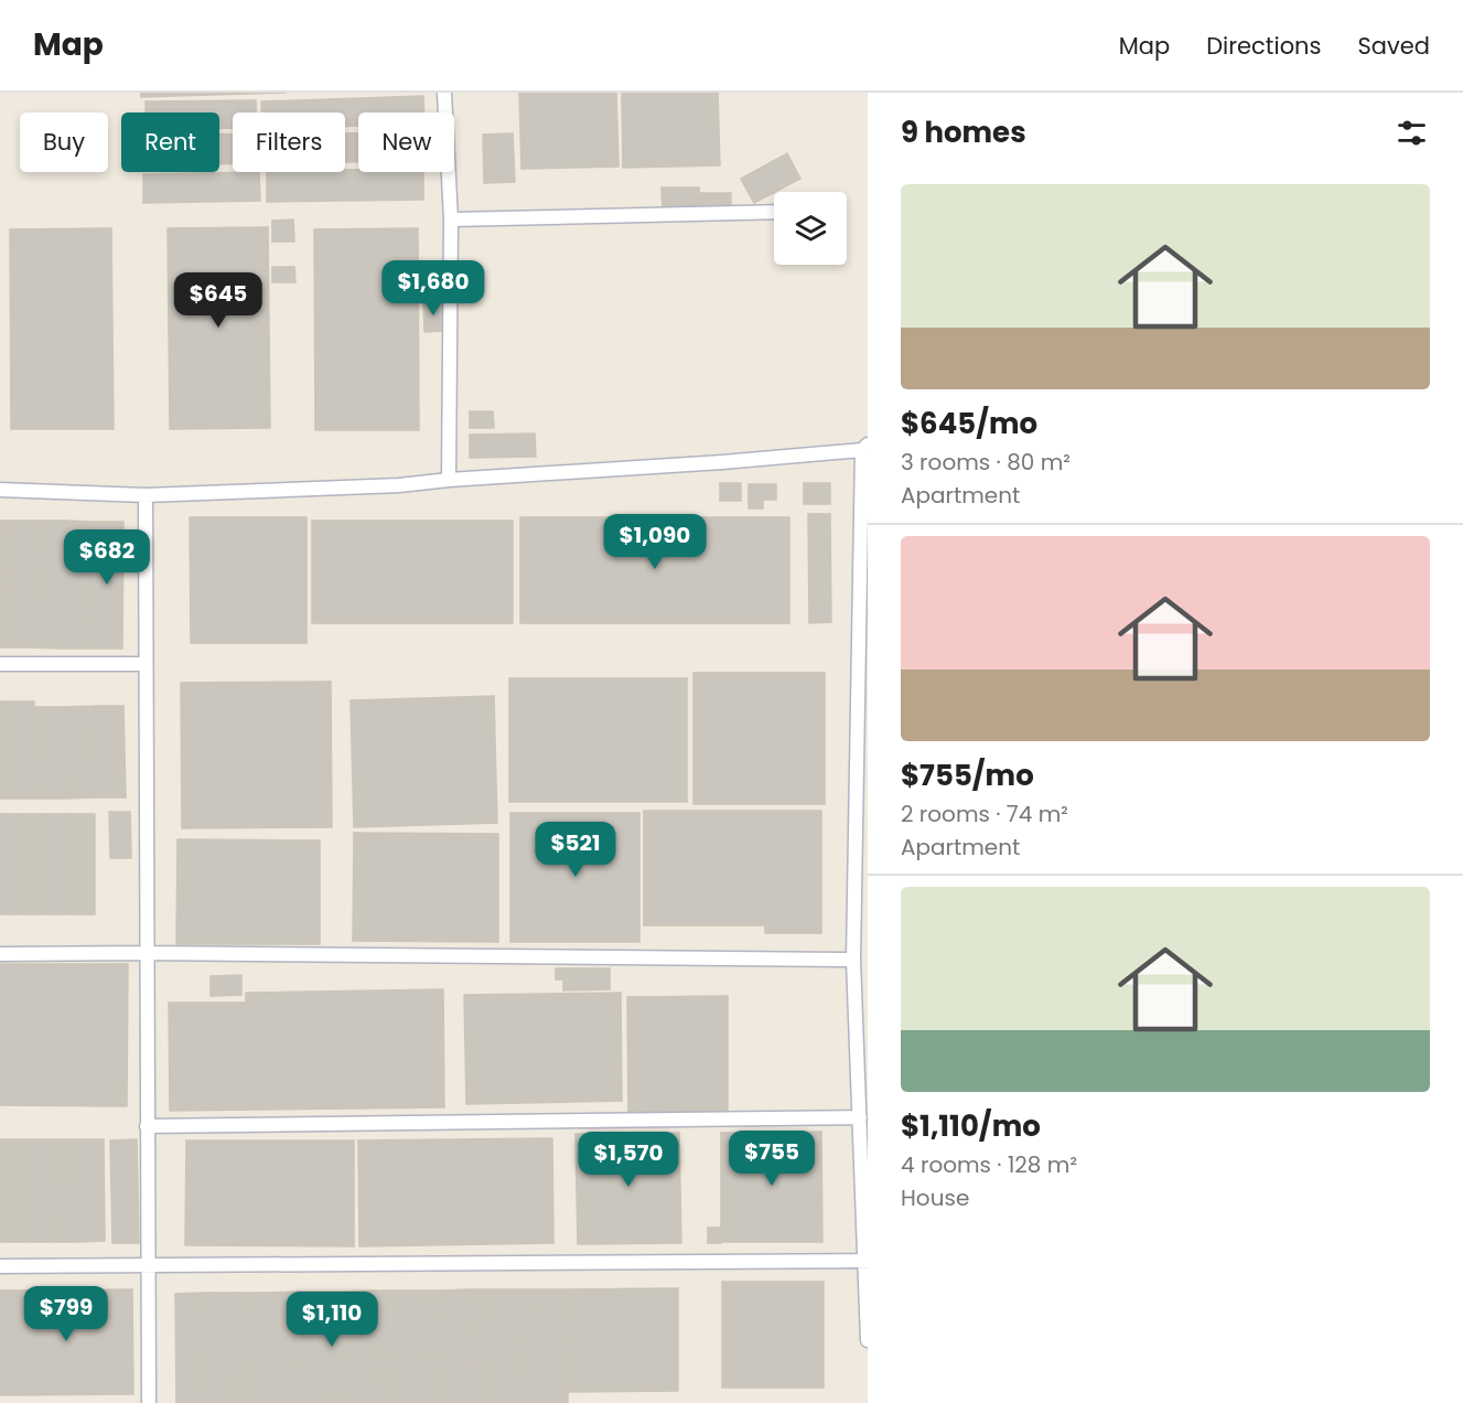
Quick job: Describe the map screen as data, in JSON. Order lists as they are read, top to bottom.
{
  "page": {
    "header": "Map",
    "nav": ["Map", "Directions", "Saved"],
    "heading": "9 homes",
    "chip": [
      "Buy",
      "Rent",
      "Filters",
      "New"
    ],
    "list": [
      {
        "name": "$645/mo",
        "note": "3 rooms · 80 m² · Apartment"
      },
      {
        "name": "$755/mo",
        "note": "2 rooms · 74 m² · Apartment"
      },
      {
        "name": "$1,110/mo",
        "note": "4 rooms · 128 m² · House"
      }
    ],
    "price": [
      "$1,680",
      "$645",
      "$1,090",
      "$682",
      "$521",
      "$755",
      "$1,570",
      "$799",
      "$1,110"
    ]
  }
}
